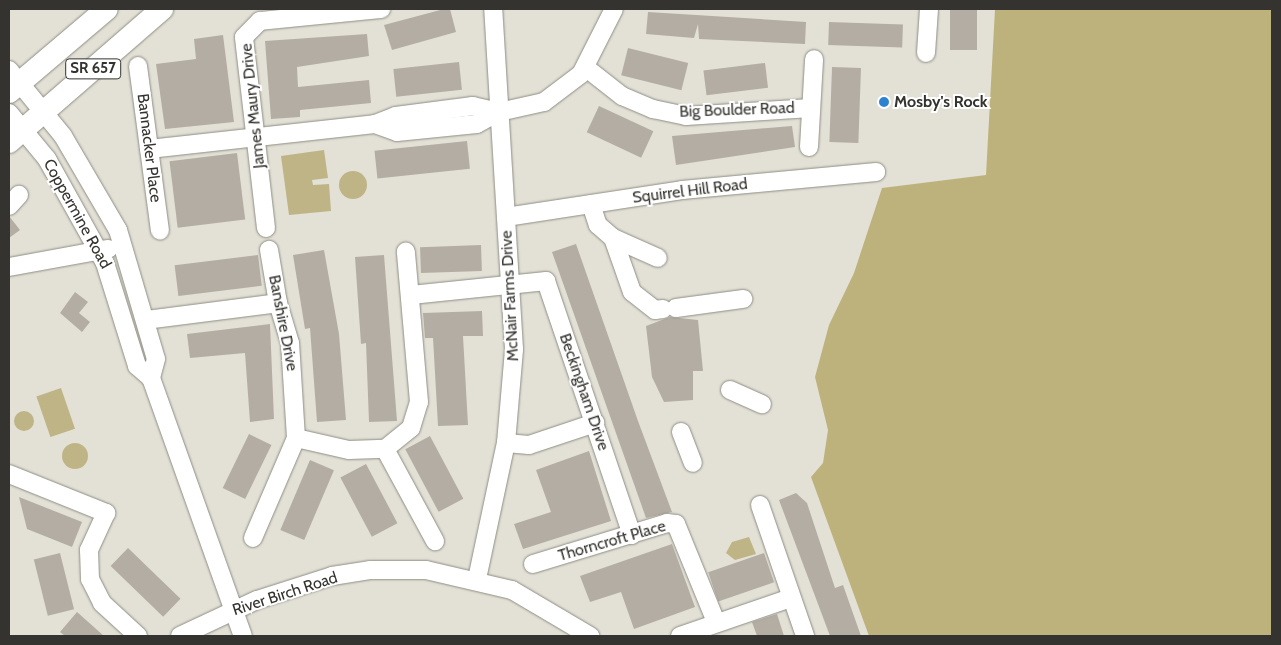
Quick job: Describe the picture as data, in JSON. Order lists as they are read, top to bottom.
{
  "streets": {
    "main road": ["SR 657"],
    "street": [
      "James Maury Drive",
      "Big Boulder Road",
      "Bannacker Place",
      "Squirrel Hill Road",
      "Coppermine Road",
      "McNair Farms Drive",
      "Banshire Drive",
      "Beckingham Drive",
      "Thorncroft Place",
      "River Birch Road"
    ]
  },
  "crossings": [
    ["SR 657", "Coppermine Road"],
    ["Squirrel Hill Road", "McNair Farms Drive"],
    ["Coppermine Road", "River Birch Road"],
    ["McNair Farms Drive", "Beckingham Drive"],
    ["McNair Farms Drive", "River Birch Road"],
    ["Beckingham Drive", "Thorncroft Place"]
  ],
  "places": ["Mosby's Rock"]
}
